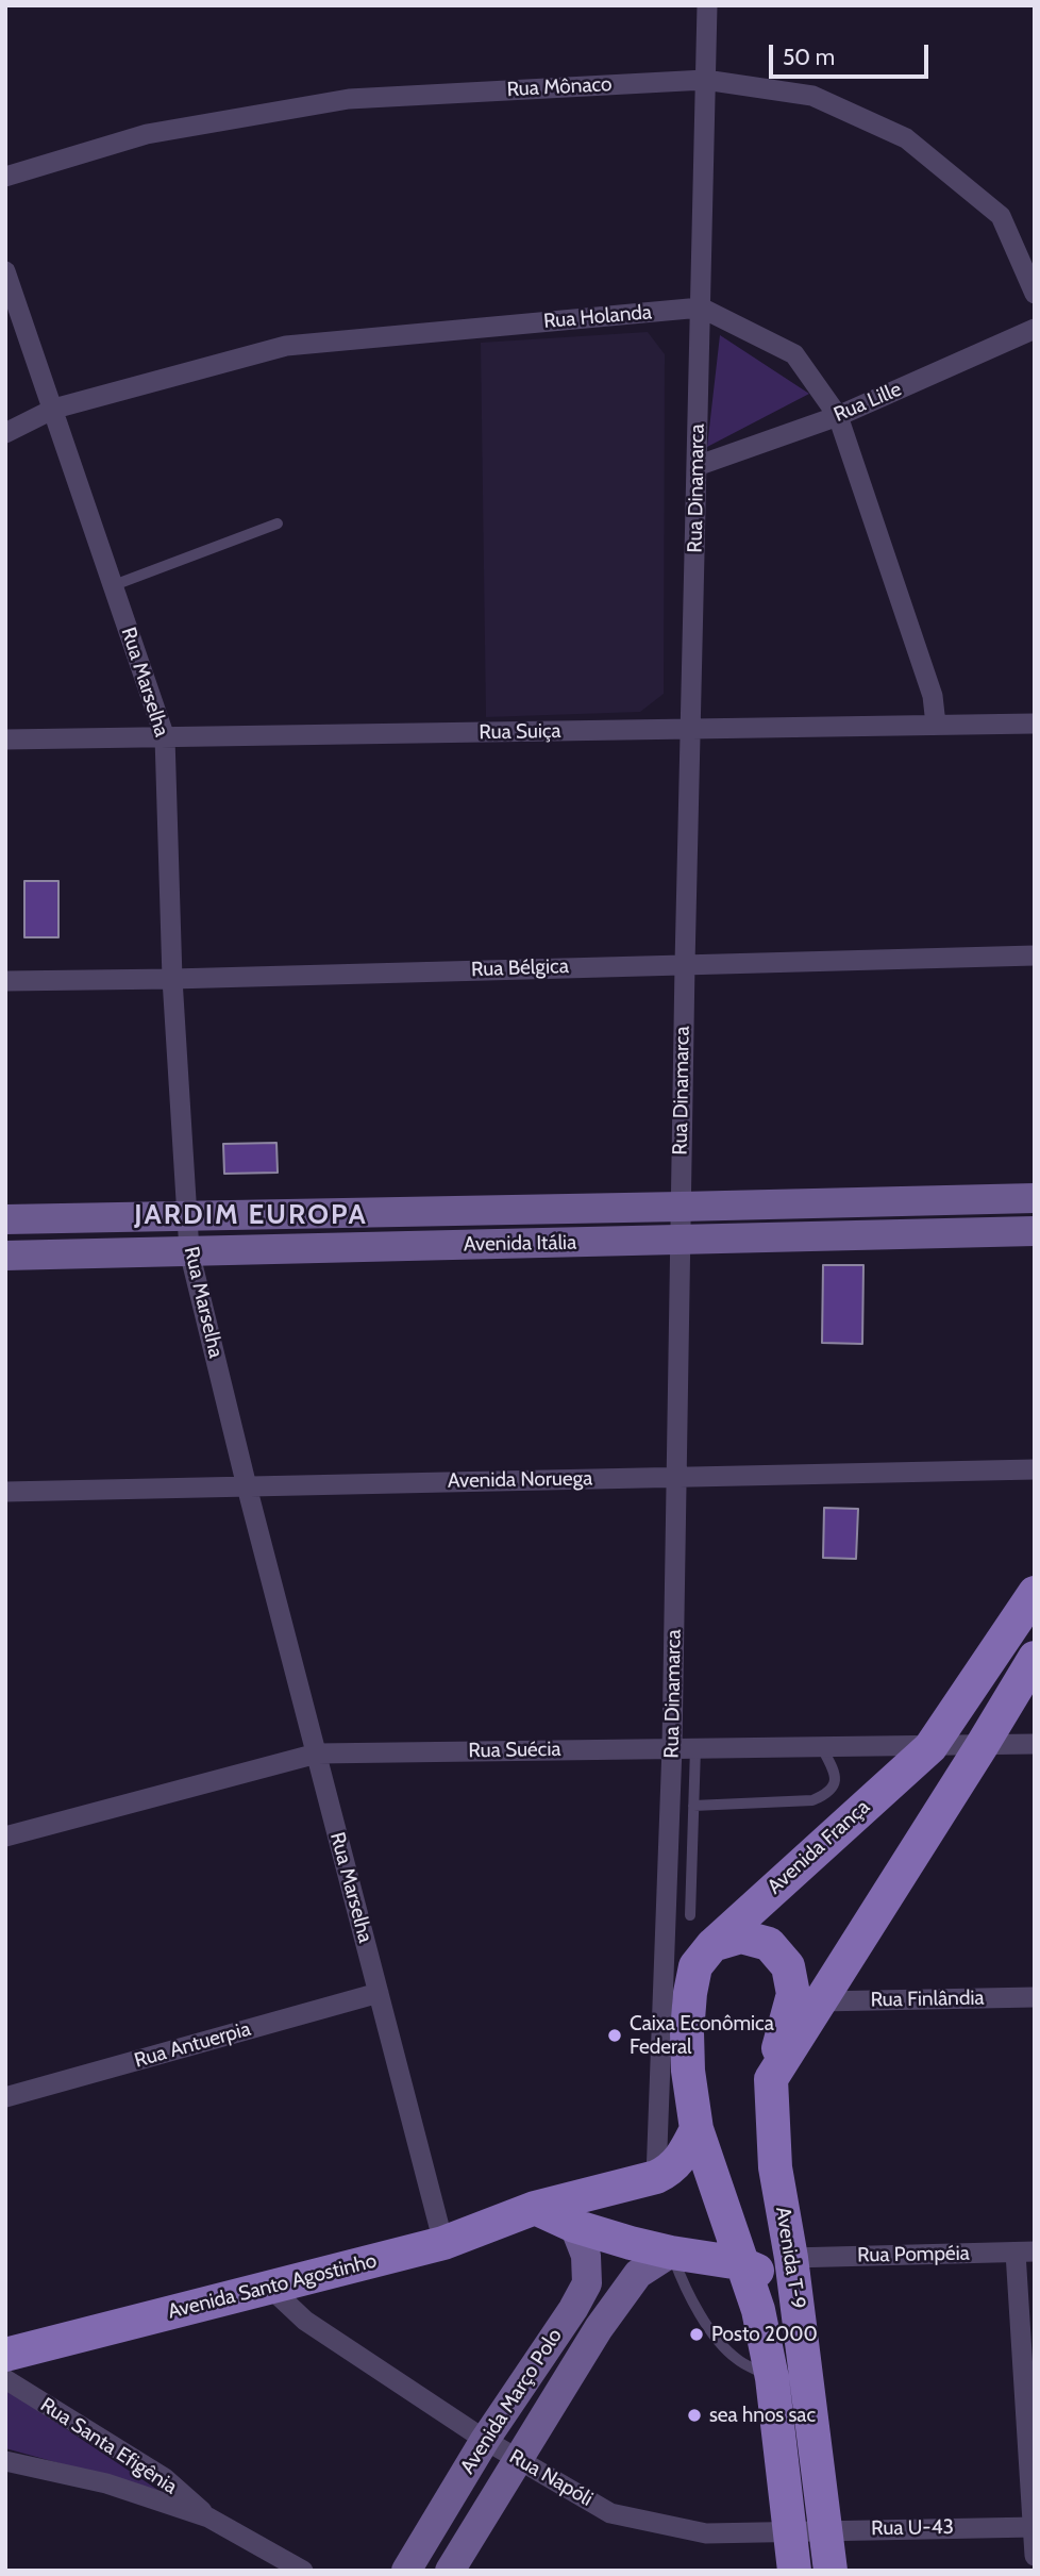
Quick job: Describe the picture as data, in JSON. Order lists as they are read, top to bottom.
{
  "streets": {
    "main road": [
      "Avenida Itália",
      "Avenida França",
      "Avenida T-9",
      "Avenida Santo Agostinho",
      "Avenida Março Polo"
    ],
    "street": [
      "Rua Mônaco",
      "Rua Holanda",
      "Rua Lille",
      "Rua Dinamarca",
      "Rua Marselha",
      "Rua Suiça",
      "Rua Bélgica",
      "Avenida Noruega",
      "Rua Suécia",
      "Rua Finlândia",
      "Rua Antuerpia",
      "Rua Pompéia",
      "Rua Santa Efigênia",
      "Rua Napóli",
      "Rua U-43"
    ]
  },
  "crossings": [
    ["Rua Mônaco", "Rua Dinamarca"],
    ["Rua Holanda", "Rua Dinamarca"],
    ["Rua Holanda", "Rua Marselha"],
    ["Rua Lille", "Rua Dinamarca"],
    ["Rua Dinamarca", "Rua Suiça"],
    ["Rua Dinamarca", "Rua Bélgica"],
    ["Rua Dinamarca", "Avenida Itália"],
    ["Rua Dinamarca", "Avenida Noruega"],
    ["Rua Dinamarca", "Rua Suécia"],
    ["Rua Dinamarca", "Avenida Santo Agostinho"],
    ["Rua Marselha", "Rua Suiça"],
    ["Rua Marselha", "Rua Bélgica"],
    ["Rua Marselha", "Avenida Itália"],
    ["Rua Marselha", "Avenida Noruega"],
    ["Rua Marselha", "Rua Suécia"],
    ["Rua Marselha", "Rua Antuerpia"],
    ["Rua Marselha", "Avenida Santo Agostinho"],
    ["Rua Suécia", "Avenida França"],
    ["Avenida França", "Avenida T-9"],
    ["Avenida França", "Avenida Santo Agostinho"],
    ["Rua Pompéia", "Avenida T-9"],
    ["Avenida T-9", "Avenida Santo Agostinho"],
    ["Avenida T-9", "Rua Napóli"],
    ["Avenida T-9", "Rua U-43"],
    ["Avenida Santo Agostinho", "Rua Napóli"],
    ["Avenida Março Polo", "Rua Napóli"],
    ["Rua Napóli", "Rua U-43"]
  ],
  "districts": ["JARDIM EUROPA"],
  "places": ["Caixa Econômica Federal", "Posto 2000", "sea hnos sac"],
  "scale_bar": "50 m"
}
